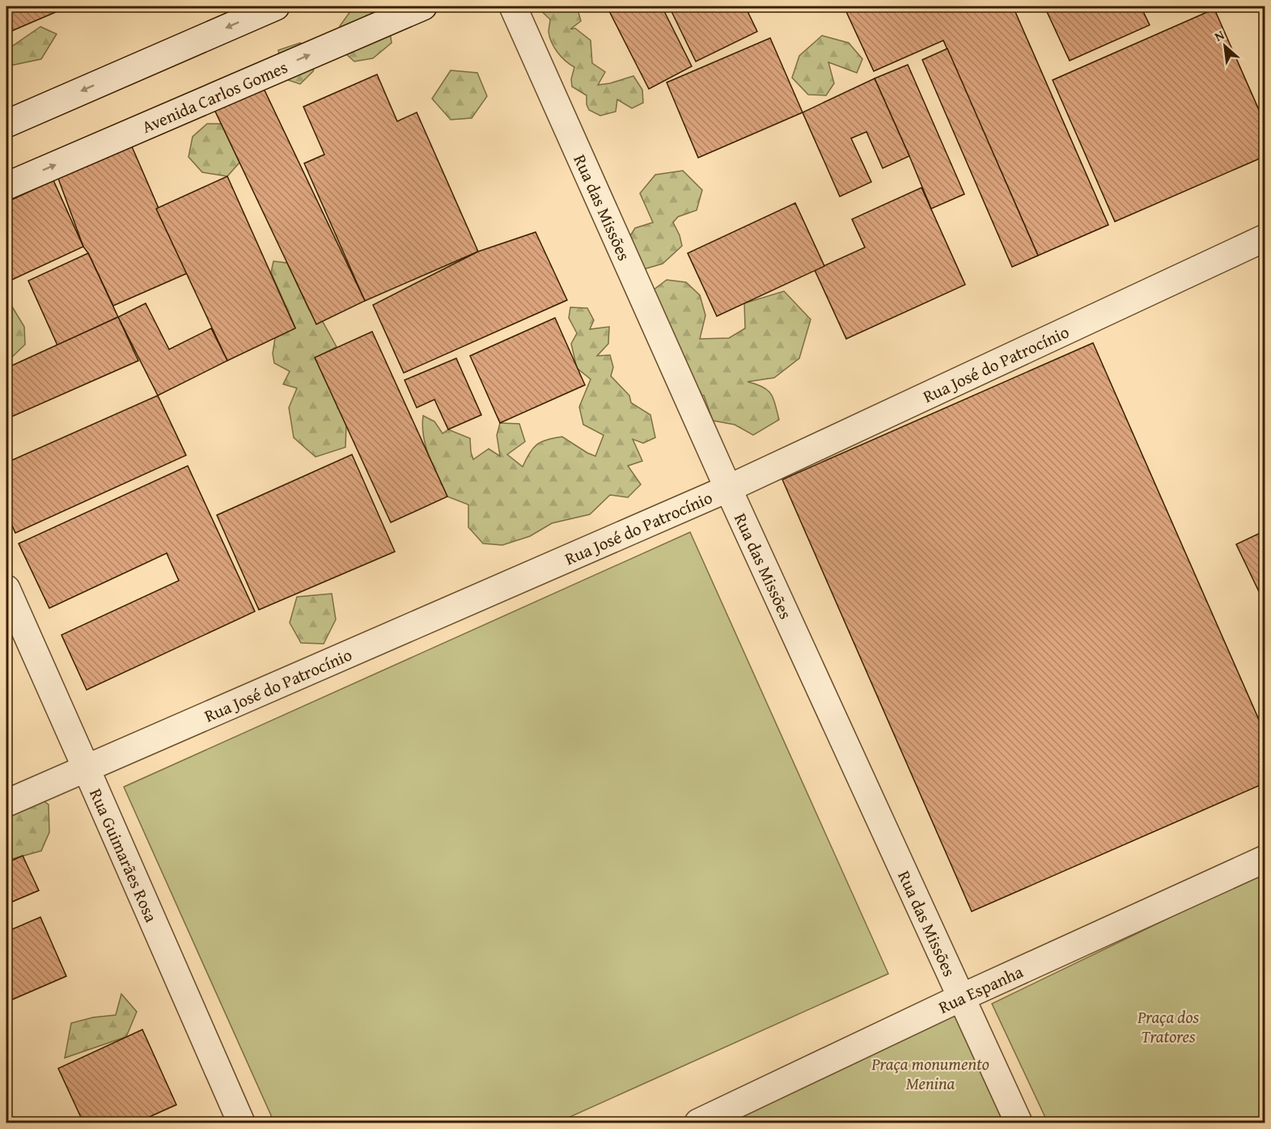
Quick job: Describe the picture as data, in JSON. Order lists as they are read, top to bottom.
{
  "streets": {
    "street": [
      "Avenida Carlos Gomes",
      "Rua das Missões",
      "Rua José do Patrocínio",
      "Rua Guimarães Rosa",
      "Rua Espanha"
    ]
  },
  "crossings": [
    ["Rua das Missões", "Rua José do Patrocínio"],
    ["Rua das Missões", "Rua Espanha"],
    ["Rua José do Patrocínio", "Rua Guimarães Rosa"]
  ],
  "parks": ["Praça dos Tratores", "Praça monumento Menina"],
  "north": "top left"
}
